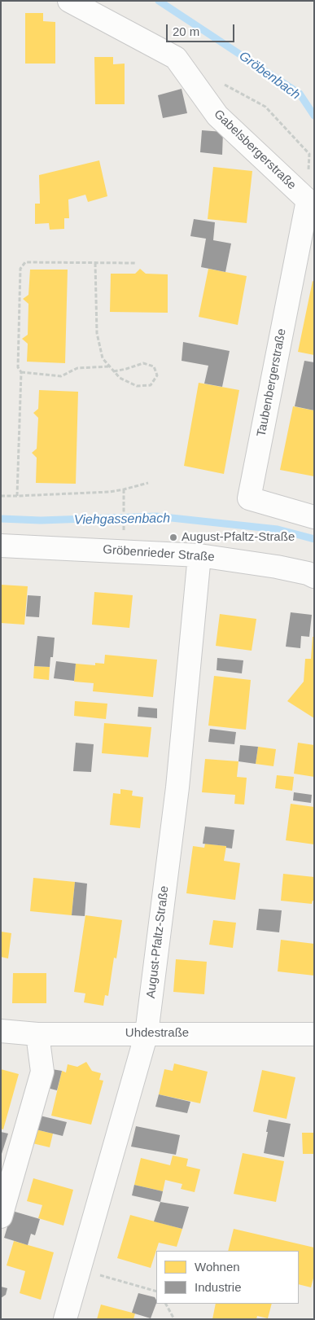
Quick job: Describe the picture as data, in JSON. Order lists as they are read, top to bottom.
{
  "streets": {
    "street": [
      "Gabelsbergerstraße",
      "Taubenbergerstraße",
      "Gröbenrieder Straße",
      "August-Pfaltz-Straße",
      "Uhdestraße"
    ]
  },
  "crossings": [
    ["Gabelsbergerstraße", "Taubenbergerstraße"],
    ["Gröbenrieder Straße", "August-Pfaltz-Straße"],
    ["August-Pfaltz-Straße", "Uhdestraße"]
  ],
  "water": ["Gröbenbach", "Viehgassenbach"],
  "places": ["August-Pfaltz-Straße"],
  "legend": ["Wohnen", "Industrie"],
  "scale_bar": "20 m"
}
